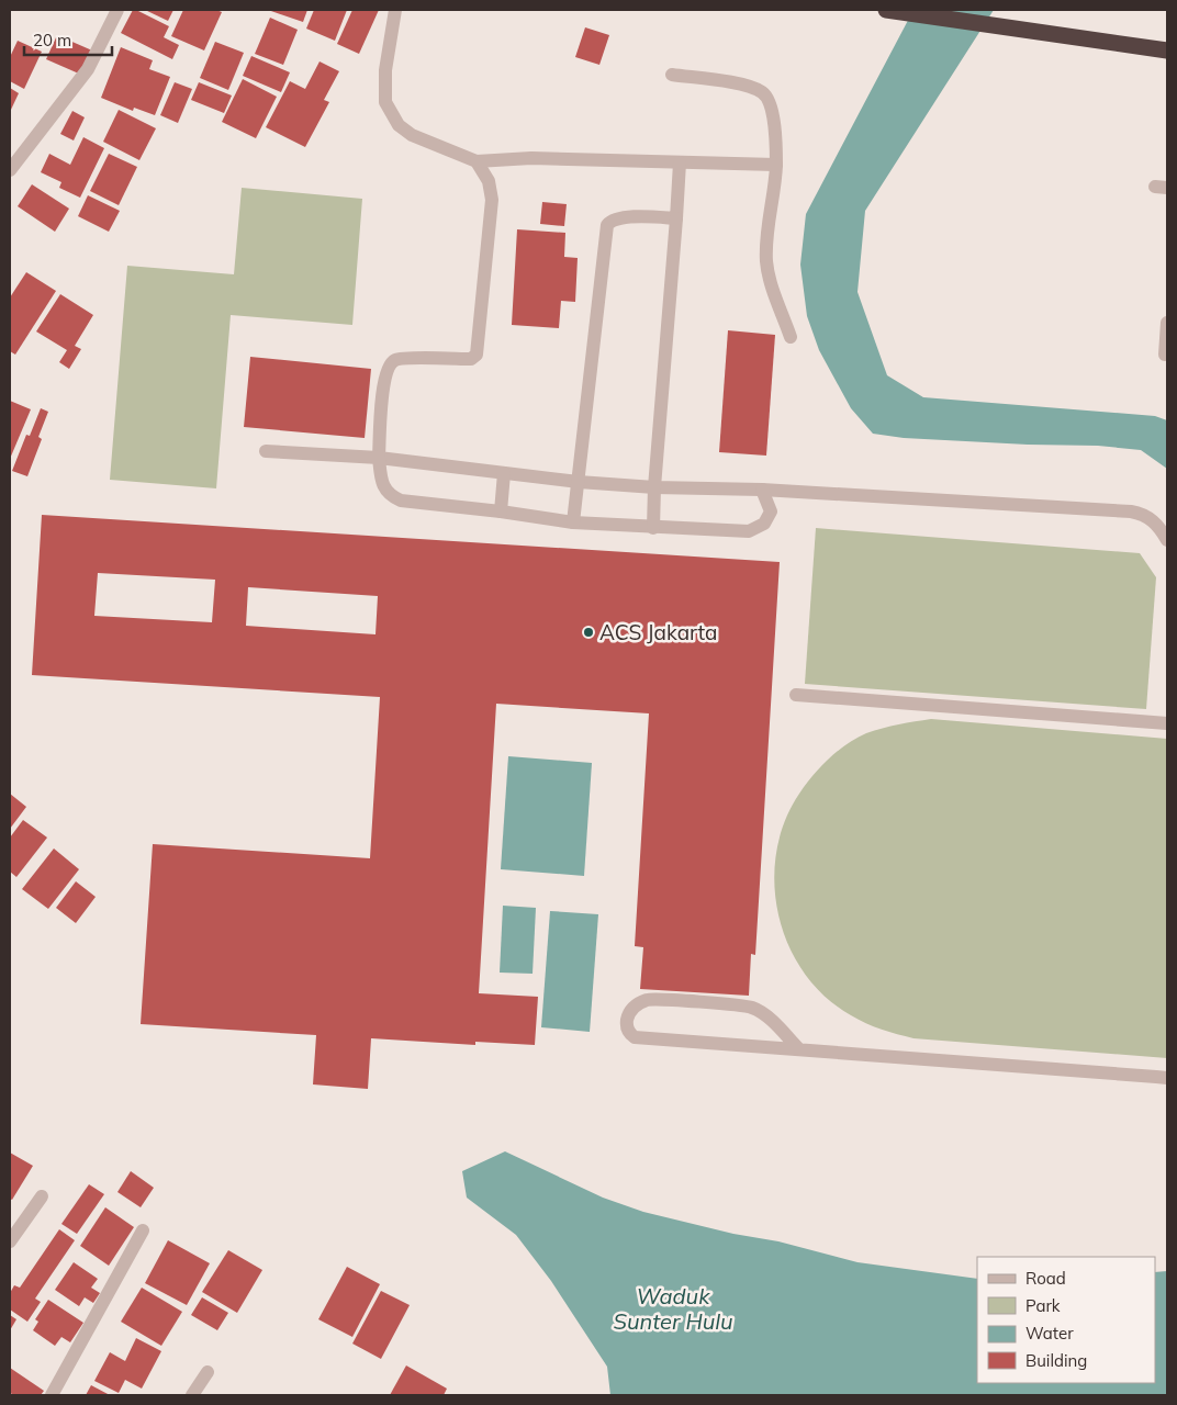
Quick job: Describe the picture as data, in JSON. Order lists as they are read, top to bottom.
{
  "water": ["Waduk Sunter Hulu"],
  "places": ["ACS Jakarta"],
  "legend": [
    "Road",
    "Park",
    "Water",
    "Building"
  ],
  "scale_bar": "20 m"
}
